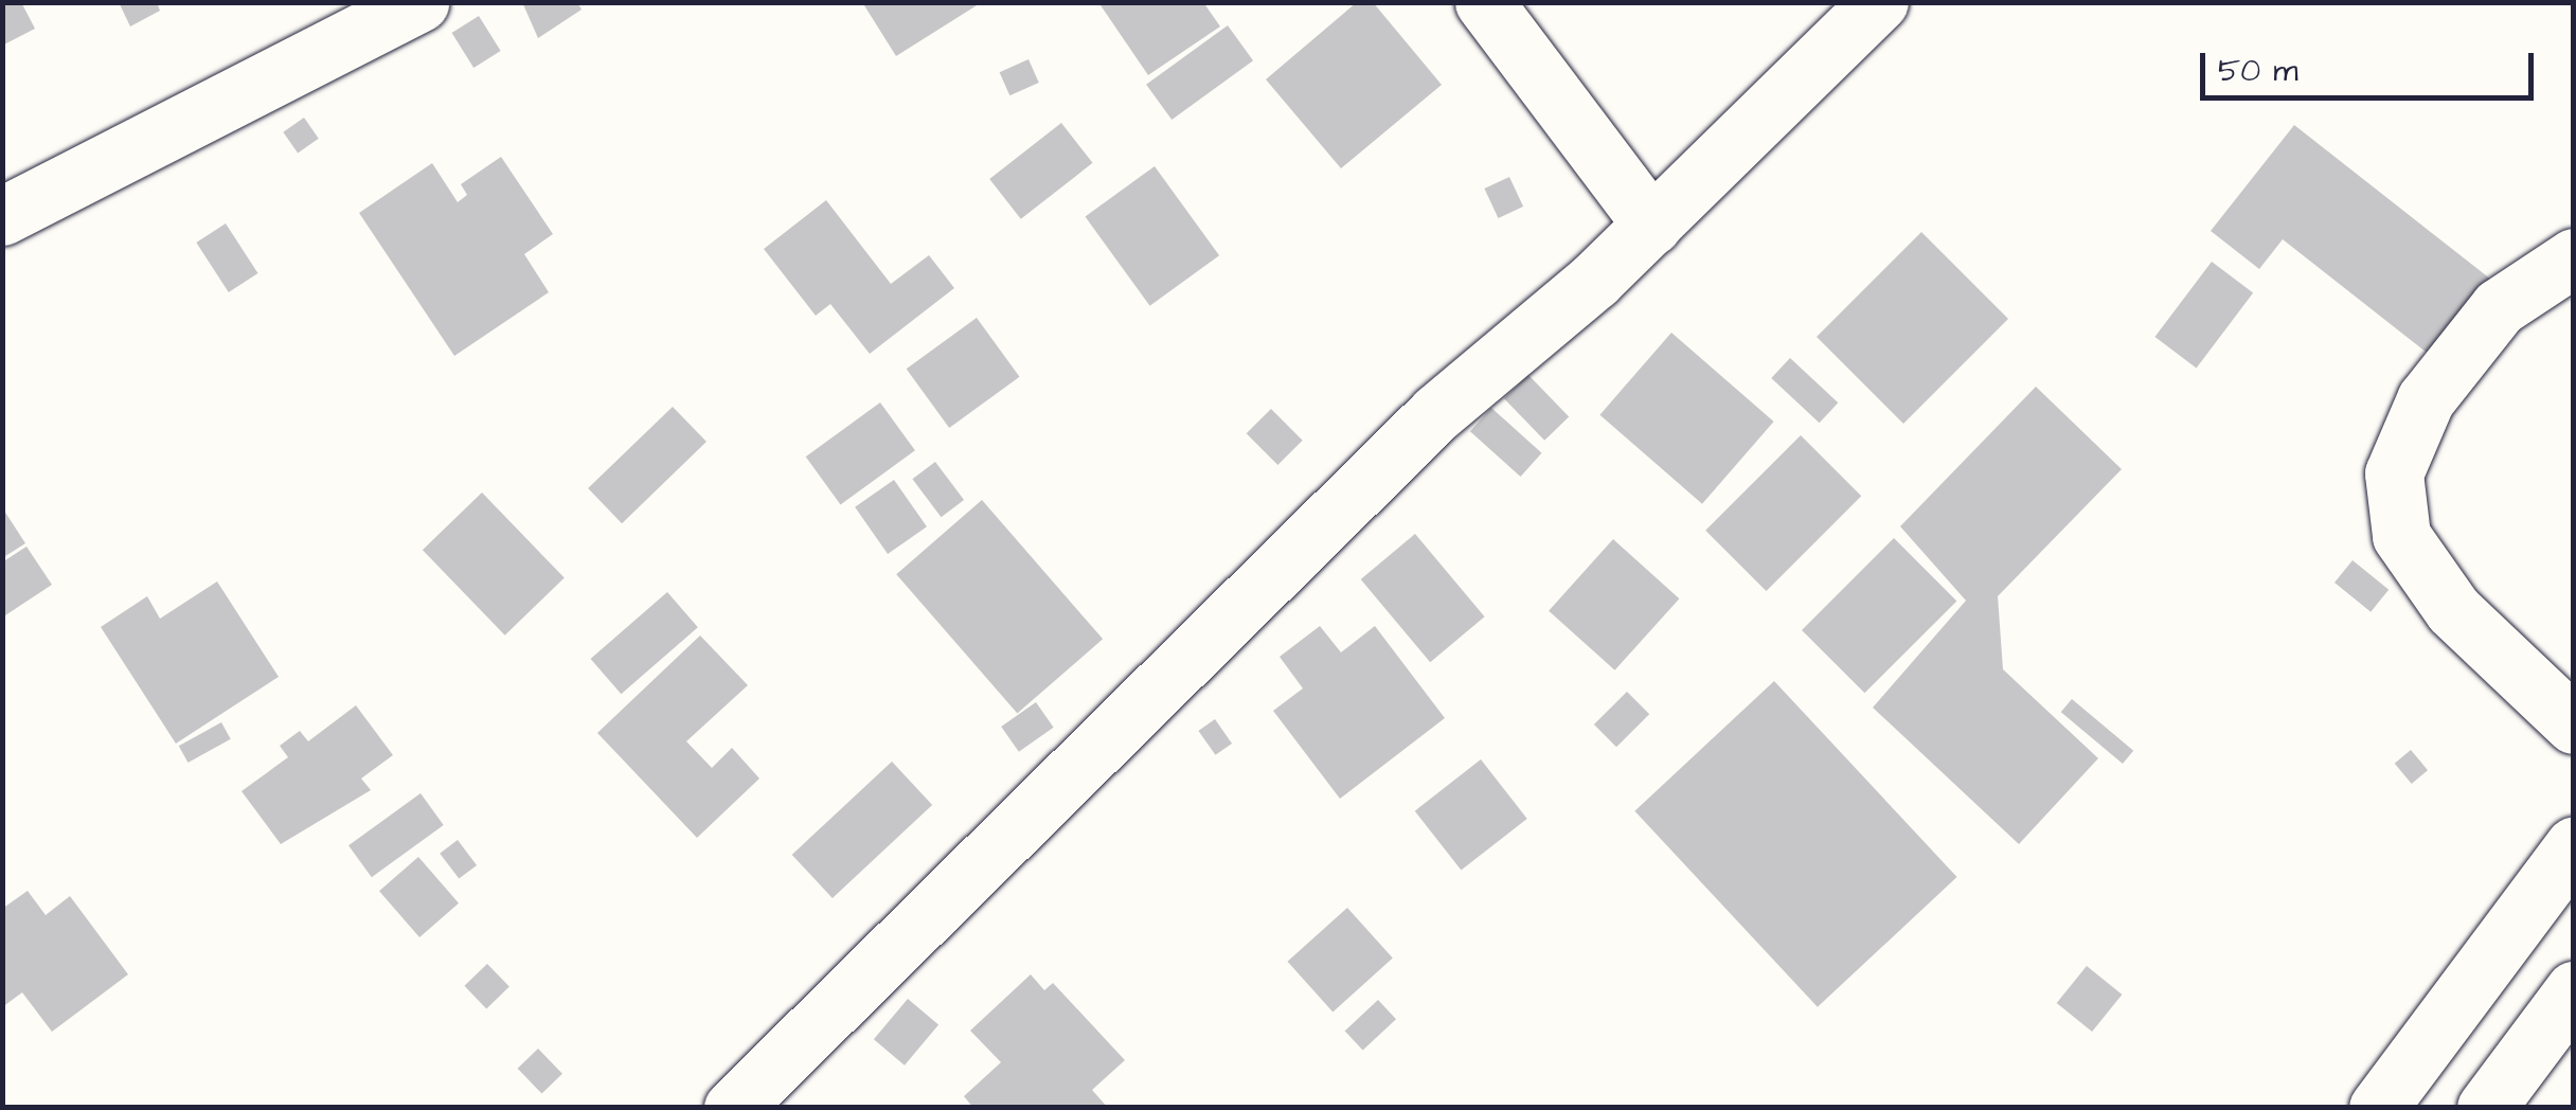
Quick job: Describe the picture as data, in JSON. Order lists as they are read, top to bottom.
{
  "scale_bar": "50 m"
}
